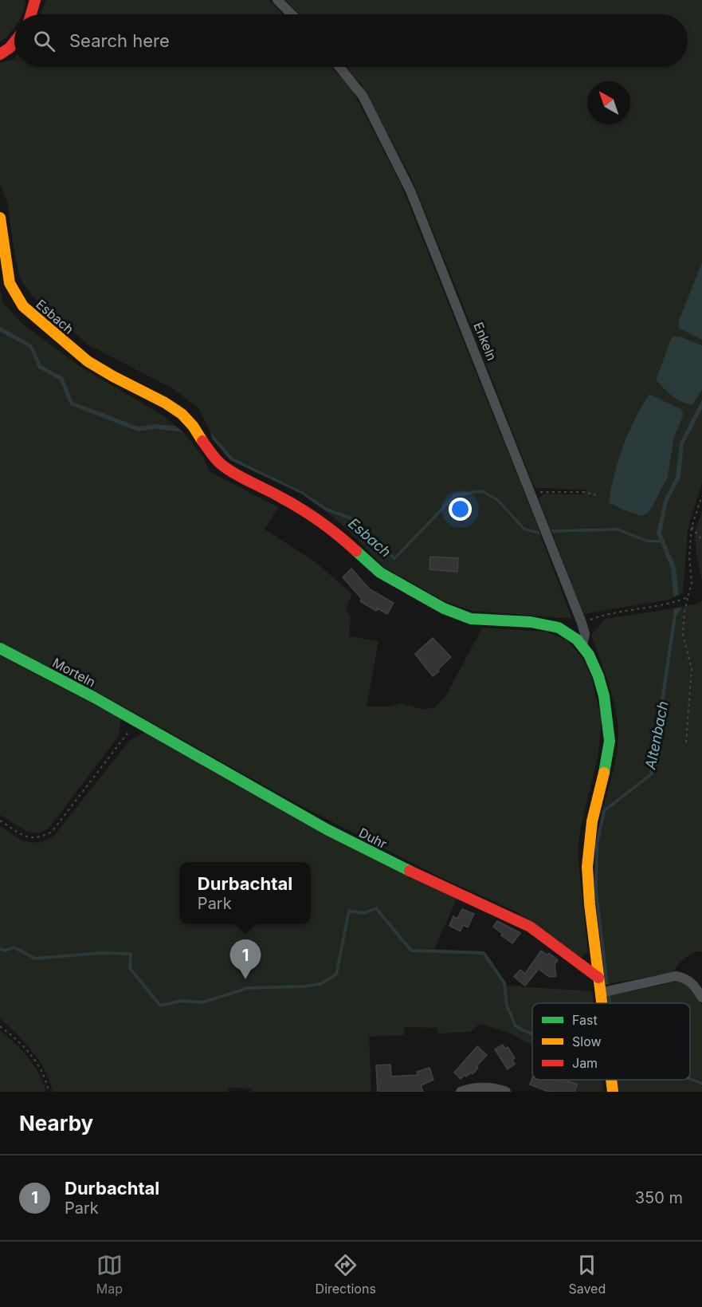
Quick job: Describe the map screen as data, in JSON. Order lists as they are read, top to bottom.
{
  "streets": {
    "street": [
      "Esbach",
      "Enkeln",
      "Morteln",
      "Duhr"
    ]
  },
  "crossings": [
    ["Esbach", "Enkeln"],
    ["Morteln", "Duhr"]
  ],
  "water": ["Esbach", "Altenbach"],
  "legend": ["Fast", "Slow", "Jam"],
  "north": "top left",
  "page": {
    "search": "Search here",
    "popup": ["Durbachtal", "Park"],
    "pins": "1",
    "heading": "Nearby",
    "list": [
      {
        "mark": "1",
        "name": "Durbachtal",
        "note": "Park",
        "value": "350 m"
      }
    ],
    "nav": ["Map", "Directions", "Saved"]
  }
}
